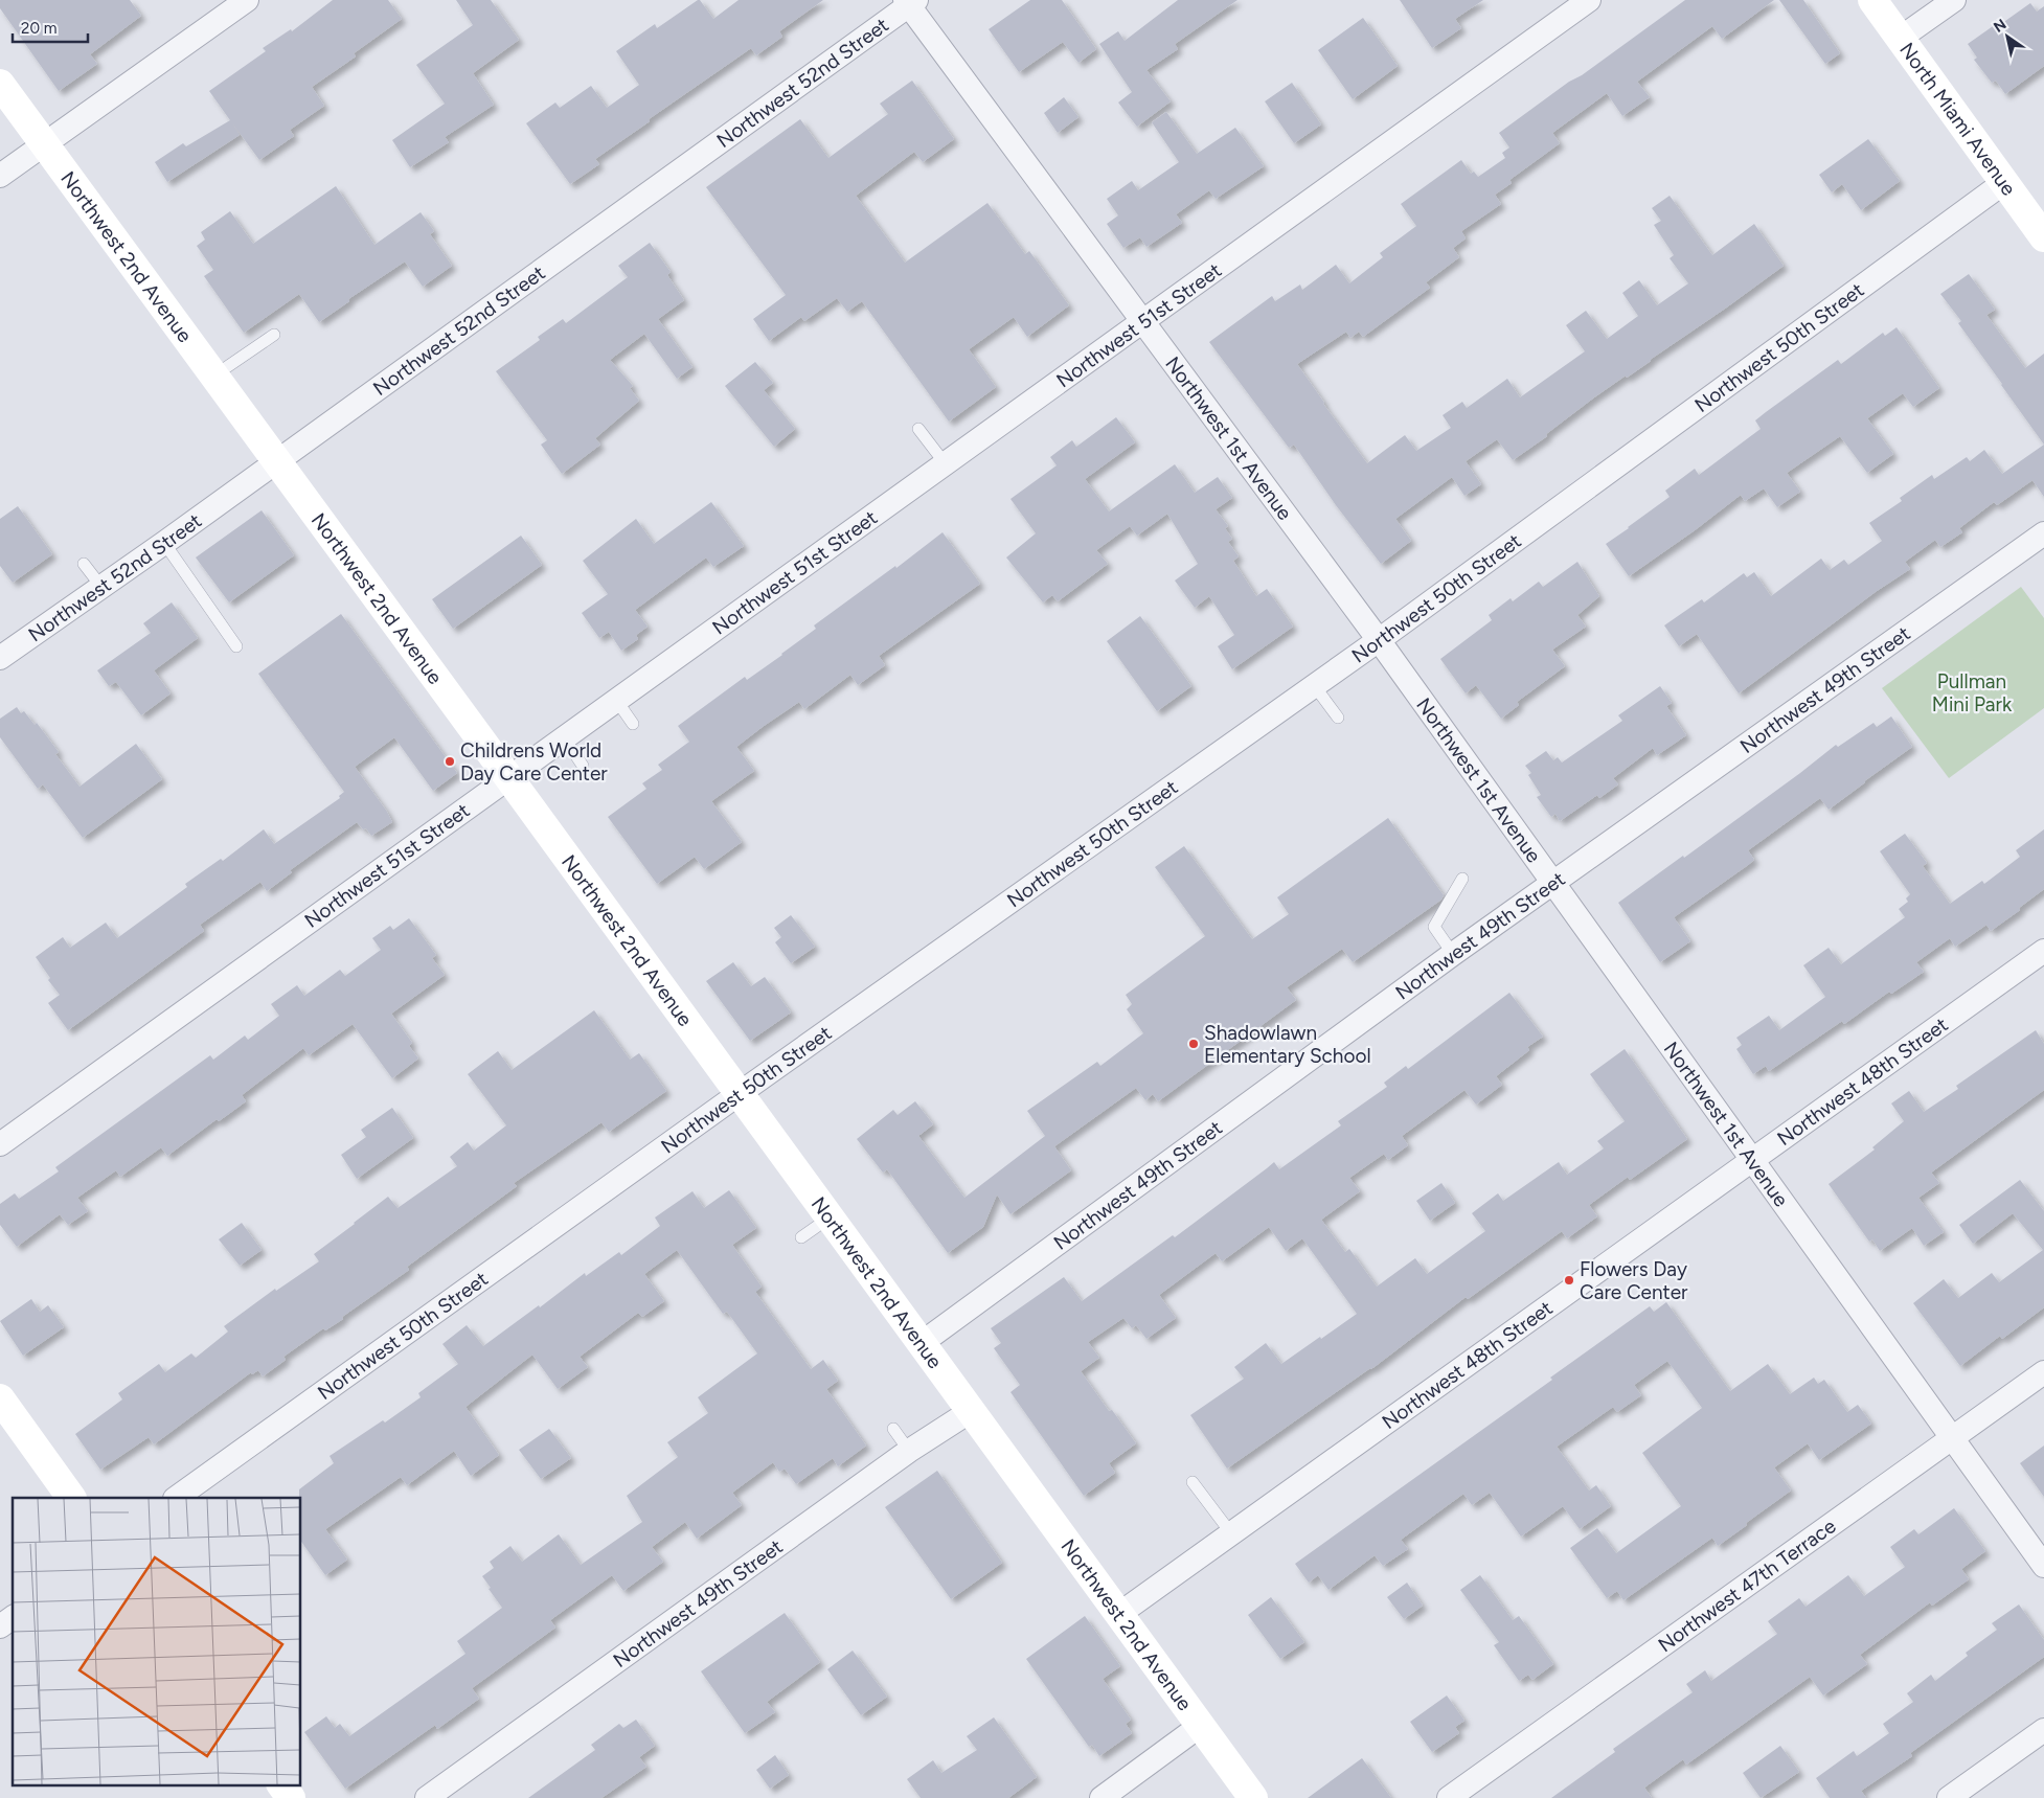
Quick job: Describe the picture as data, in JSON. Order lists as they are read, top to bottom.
{
  "streets": {
    "street": [
      "Northwest 52nd Street",
      "North Miami Avenue",
      "Northwest 2nd Avenue",
      "Northwest 51st Street",
      "Northwest 50th Street",
      "Northwest 1st Avenue",
      "Northwest 49th Street",
      "Northwest 48th Street",
      "Northwest 47th Terrace"
    ]
  },
  "crossings": [
    ["Northwest 52nd Street", "Northwest 2nd Avenue"],
    ["Northwest 52nd Street", "Northwest 1st Avenue"],
    ["North Miami Avenue", "Northwest 50th Street"],
    ["Northwest 2nd Avenue", "Northwest 51st Street"],
    ["Northwest 2nd Avenue", "Northwest 50th Street"],
    ["Northwest 2nd Avenue", "Northwest 49th Street"],
    ["Northwest 2nd Avenue", "Northwest 48th Street"],
    ["Northwest 51st Street", "Northwest 1st Avenue"],
    ["Northwest 50th Street", "Northwest 1st Avenue"],
    ["Northwest 1st Avenue", "Northwest 49th Street"],
    ["Northwest 1st Avenue", "Northwest 48th Street"],
    ["Northwest 1st Avenue", "Northwest 47th Terrace"]
  ],
  "parks": ["Pullman Mini Park"],
  "places": ["Childrens World Day Care Center", "Shadowlawn Elementary School", "Flowers Day Care Center"],
  "scale_bar": "20 m",
  "north": "top left"
}
